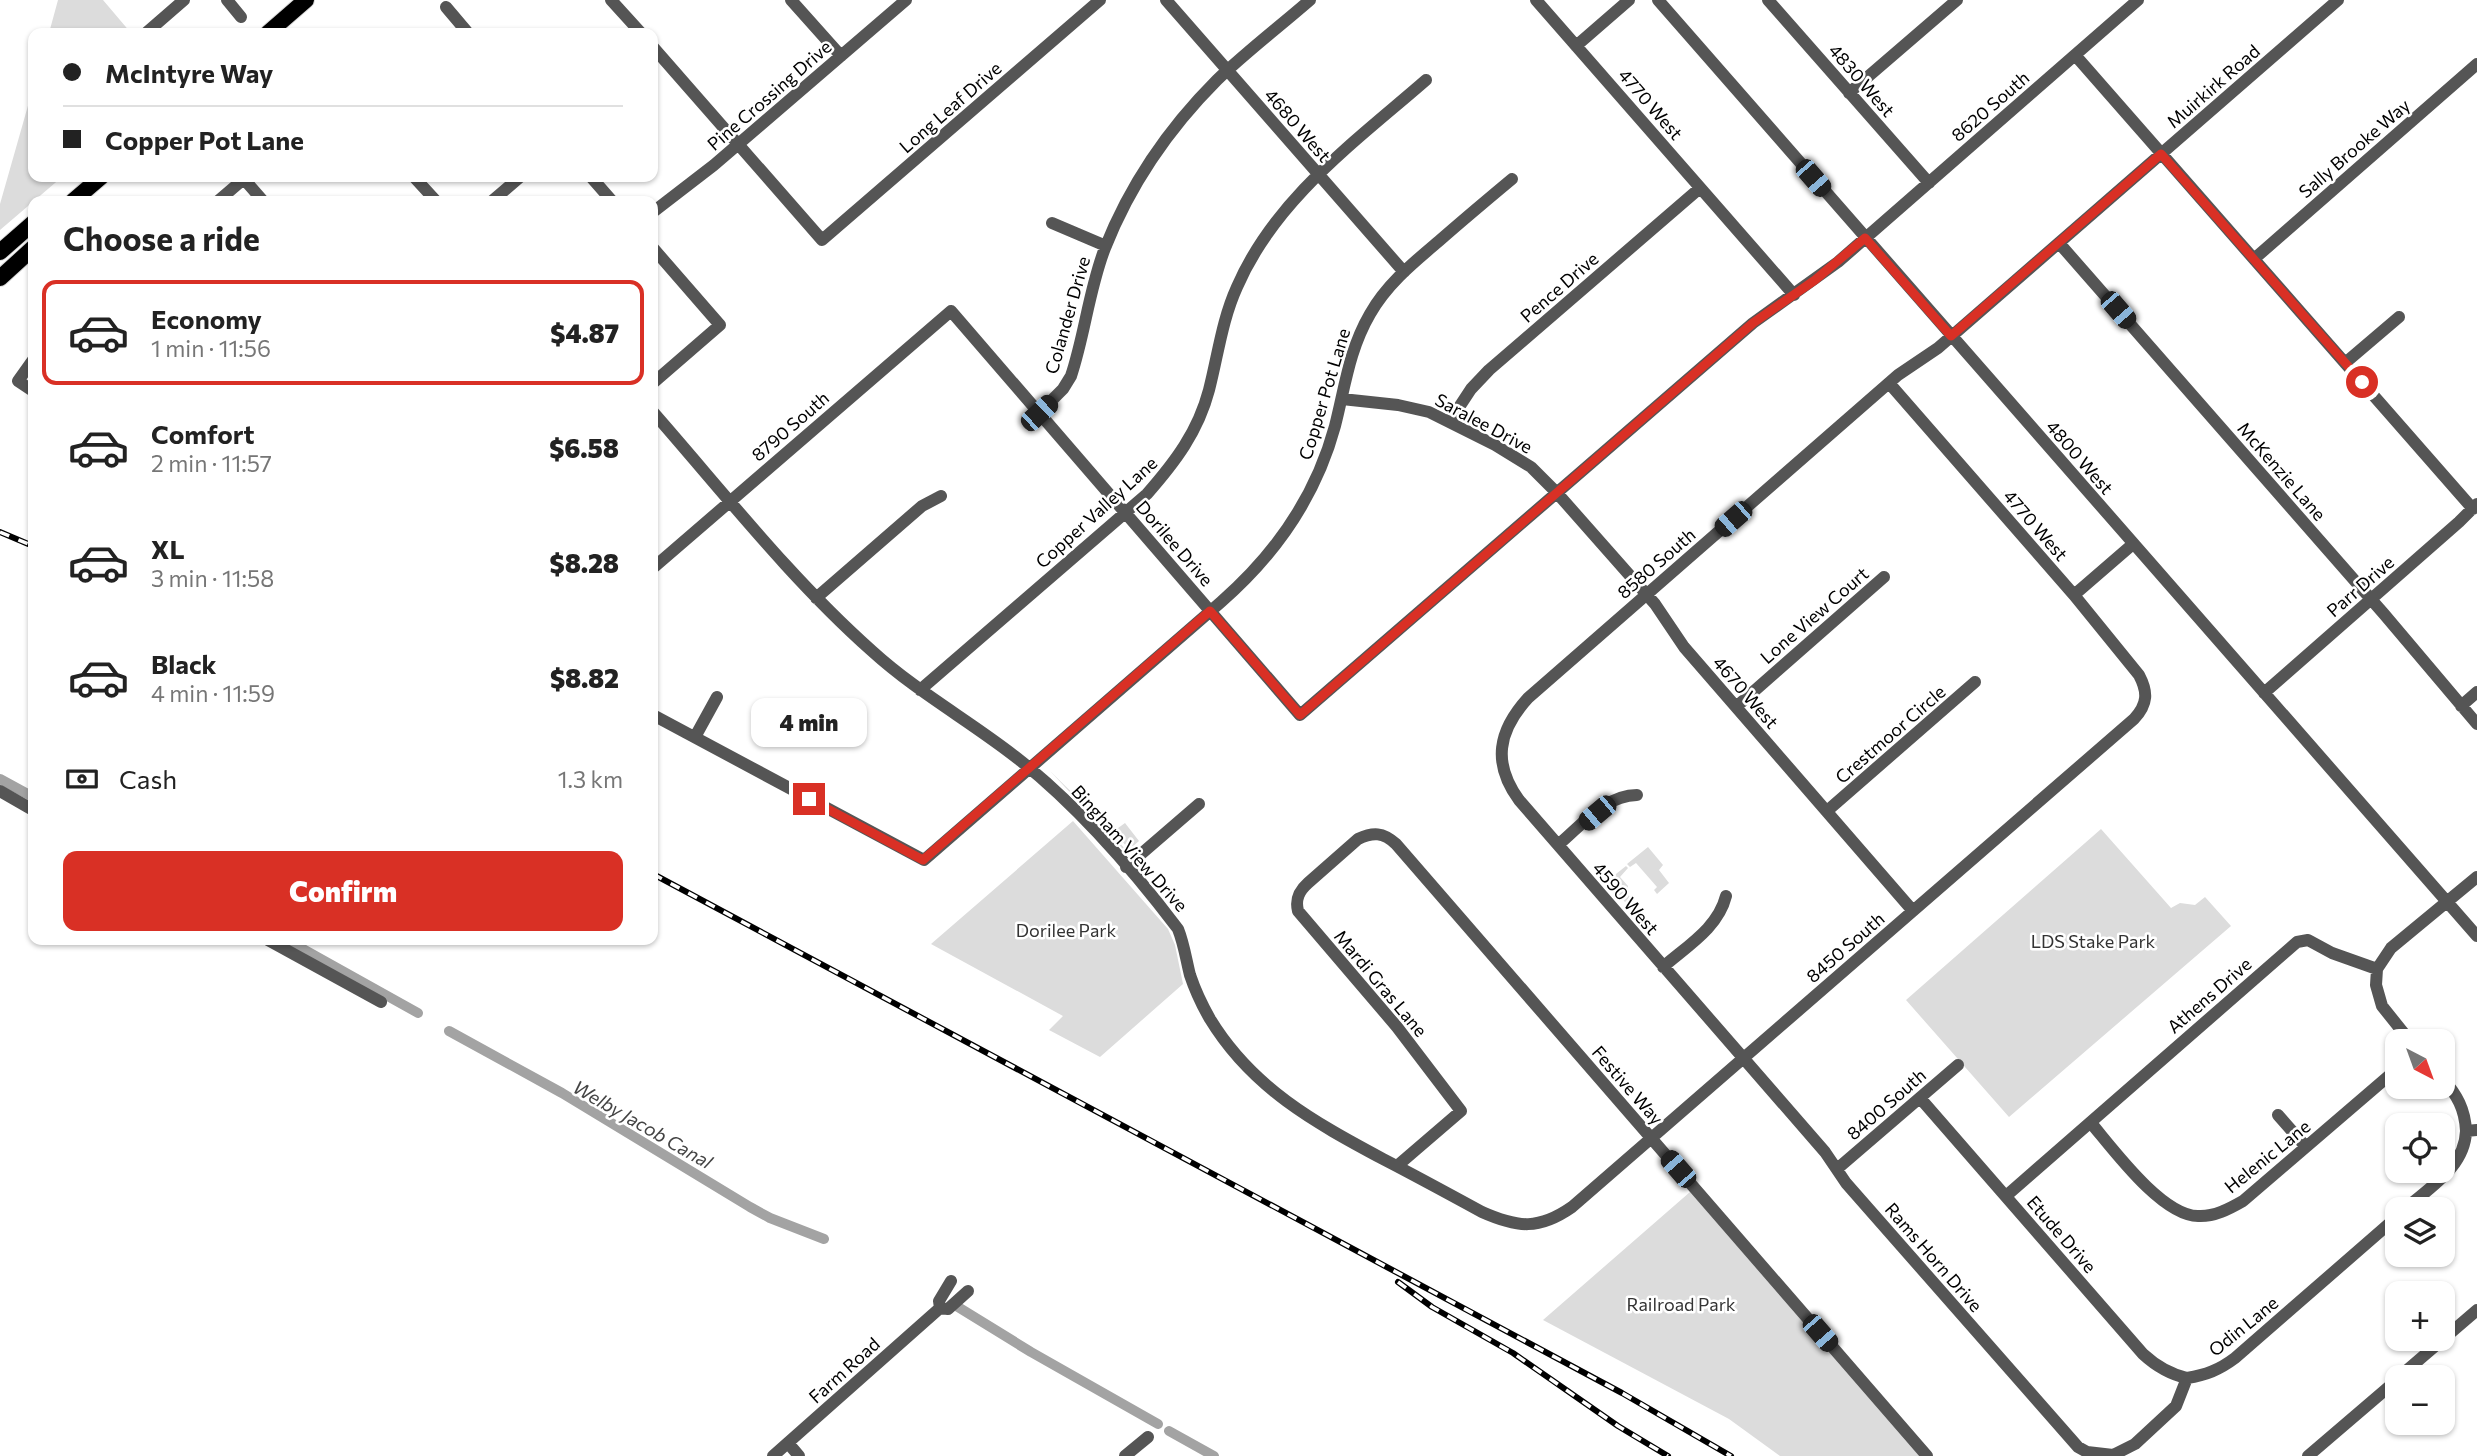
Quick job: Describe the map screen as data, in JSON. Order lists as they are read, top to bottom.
{
  "streets": {
    "street": [
      "4830 West",
      "Muirkirk Road",
      "Pine Crossing Drive",
      "4770 West",
      "8620 South",
      "Long Leaf Drive",
      "4680 West",
      "Sally Brooke Way",
      "Pence Drive",
      "Colander Drive",
      "Copper Pot Lane",
      "Saralee Drive",
      "8790 South",
      "4800 West",
      "McKenzie Lane",
      "Copper Valley Lane",
      "Dorilee Drive",
      "8580 South",
      "Parr Drive",
      "Lone View Court",
      "4670 West",
      "Crestmoor Circle",
      "Bingham View Drive",
      "4590 West",
      "8450 South",
      "Mardi Gras Lane",
      "Athens Drive",
      "Festive Way",
      "8400 South",
      "Helenic Lane",
      "Etude Drive",
      "Rams Horn Drive",
      "Odin Lane",
      "Farm Road"
    ]
  },
  "crossings": [
    ["4830 West", "8620 South"],
    ["Muirkirk Road", "4800 West"],
    ["Muirkirk Road", "McKenzie Lane"],
    ["Muirkirk Road", "8580 South"],
    ["Pine Crossing Drive", "Long Leaf Drive"],
    ["4770 West", "Pence Drive"],
    ["4770 West", "Dorilee Drive"],
    ["4770 West", "8580 South"],
    ["4770 West", "8450 South"],
    ["8620 South", "4800 West"],
    ["8620 South", "Dorilee Drive"],
    ["4680 West", "Colander Drive"],
    ["4680 West", "Copper Pot Lane"],
    ["4680 West", "Copper Valley Lane"],
    ["Pence Drive", "Saralee Drive"],
    ["Colander Drive", "Dorilee Drive"],
    ["Copper Pot Lane", "Saralee Drive"],
    ["Copper Pot Lane", "Dorilee Drive"],
    ["Copper Pot Lane", "Bingham View Drive"],
    ["Saralee Drive", "Dorilee Drive"],
    ["Saralee Drive", "4670 West"],
    ["8790 South", "Dorilee Drive"],
    ["8790 South", "Bingham View Drive"],
    ["4800 West", "Dorilee Drive"],
    ["4800 West", "8580 South"],
    ["4800 West", "Parr Drive"],
    ["McKenzie Lane", "Parr Drive"],
    ["Copper Valley Lane", "Dorilee Drive"],
    ["Copper Valley Lane", "Bingham View Drive"],
    ["Dorilee Drive", "4670 West"],
    ["8580 South", "4670 West"],
    ["8580 South", "4590 West"],
    ["Lone View Court", "4670 West"],
    ["4670 West", "Crestmoor Circle"],
    ["4670 West", "8450 South"],
    ["Bingham View Drive", "8450 South"],
    ["Bingham View Drive", "Mardi Gras Lane"],
    ["4590 West", "8450 South"],
    ["4590 West", "Rams Horn Drive"],
    ["8450 South", "Festive Way"],
    ["8450 South", "Rams Horn Drive"],
    ["Mardi Gras Lane", "Festive Way"],
    ["Athens Drive", "Helenic Lane"],
    ["Athens Drive", "Etude Drive"],
    ["8400 South", "Etude Drive"],
    ["8400 South", "Rams Horn Drive"],
    ["Etude Drive", "Odin Lane"]
  ],
  "water": ["Welby Jacob Canal"],
  "parks": ["Dorilee Park", "LDS Stake Park", "Railroad Park"],
  "north": "bottom right",
  "page": {
    "banner": ["McIntyre Way", "Copper Pot Lane"],
    "heading": "Choose a ride",
    "list": [
      {
        "name": "Economy",
        "note": "1 min · 11:56",
        "value": "$4.87"
      },
      {
        "name": "Comfort",
        "note": "2 min · 11:57",
        "value": "$6.58"
      },
      {
        "name": "XL",
        "note": "3 min · 11:58",
        "value": "$8.28"
      },
      {
        "name": "Black",
        "note": "4 min · 11:59",
        "value": "$8.82"
      }
    ],
    "bubble": "4 min",
    "pay": ["Cash", "1.3 km"],
    "buttons": "Confirm",
    "map_buttons": ["+", "−"]
  }
}
